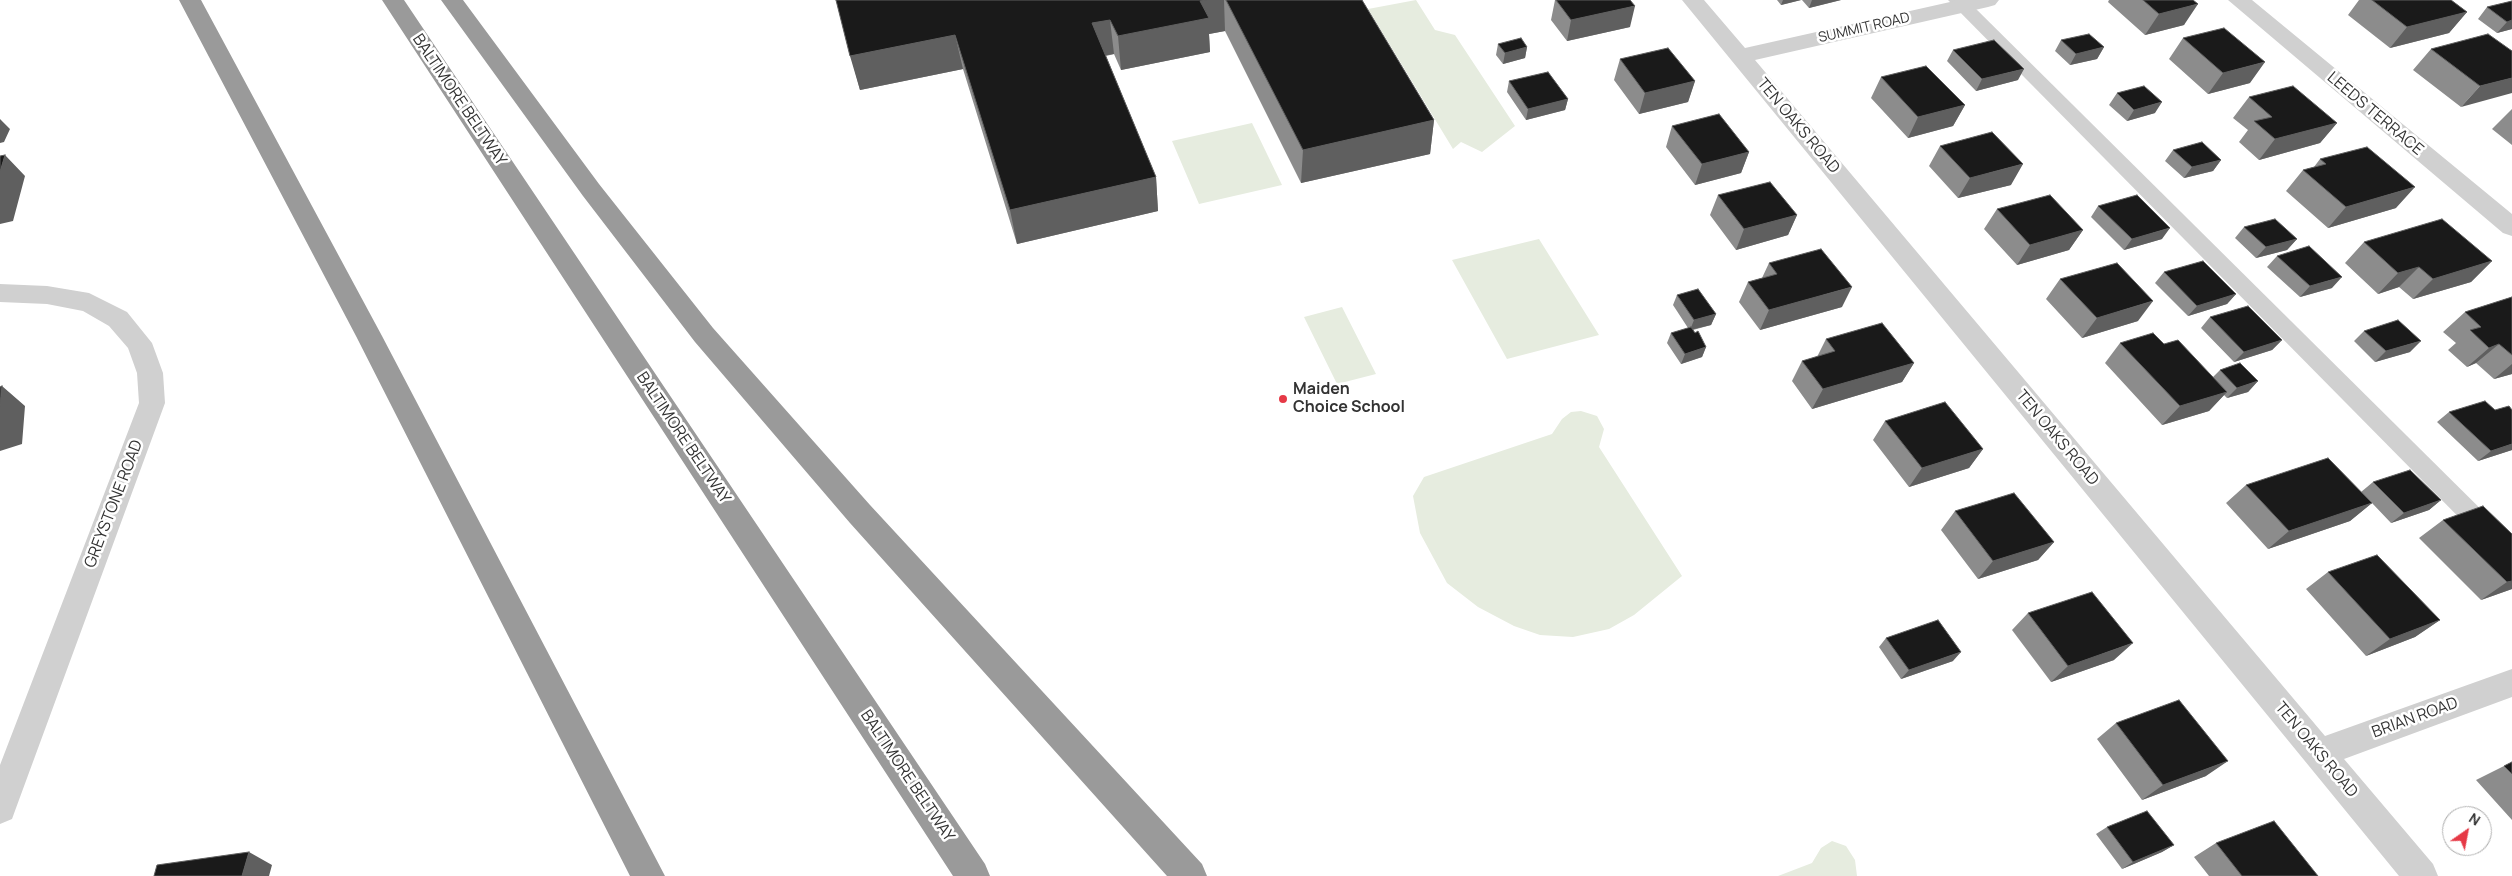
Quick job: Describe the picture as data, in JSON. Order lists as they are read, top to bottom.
{
  "streets": {
    "highway": ["BALTIMORE BELTWAY"],
    "street": [
      "SUMMIT ROAD",
      "LEEDS TERRACE",
      "TEN OAKS ROAD",
      "GREYSTONE ROAD",
      "BRIAN ROAD"
    ]
  },
  "crossings": [
    ["SUMMIT ROAD", "TEN OAKS ROAD"],
    ["TEN OAKS ROAD", "BRIAN ROAD"]
  ],
  "places": ["Maiden Choice School"],
  "north": "top right"
}
